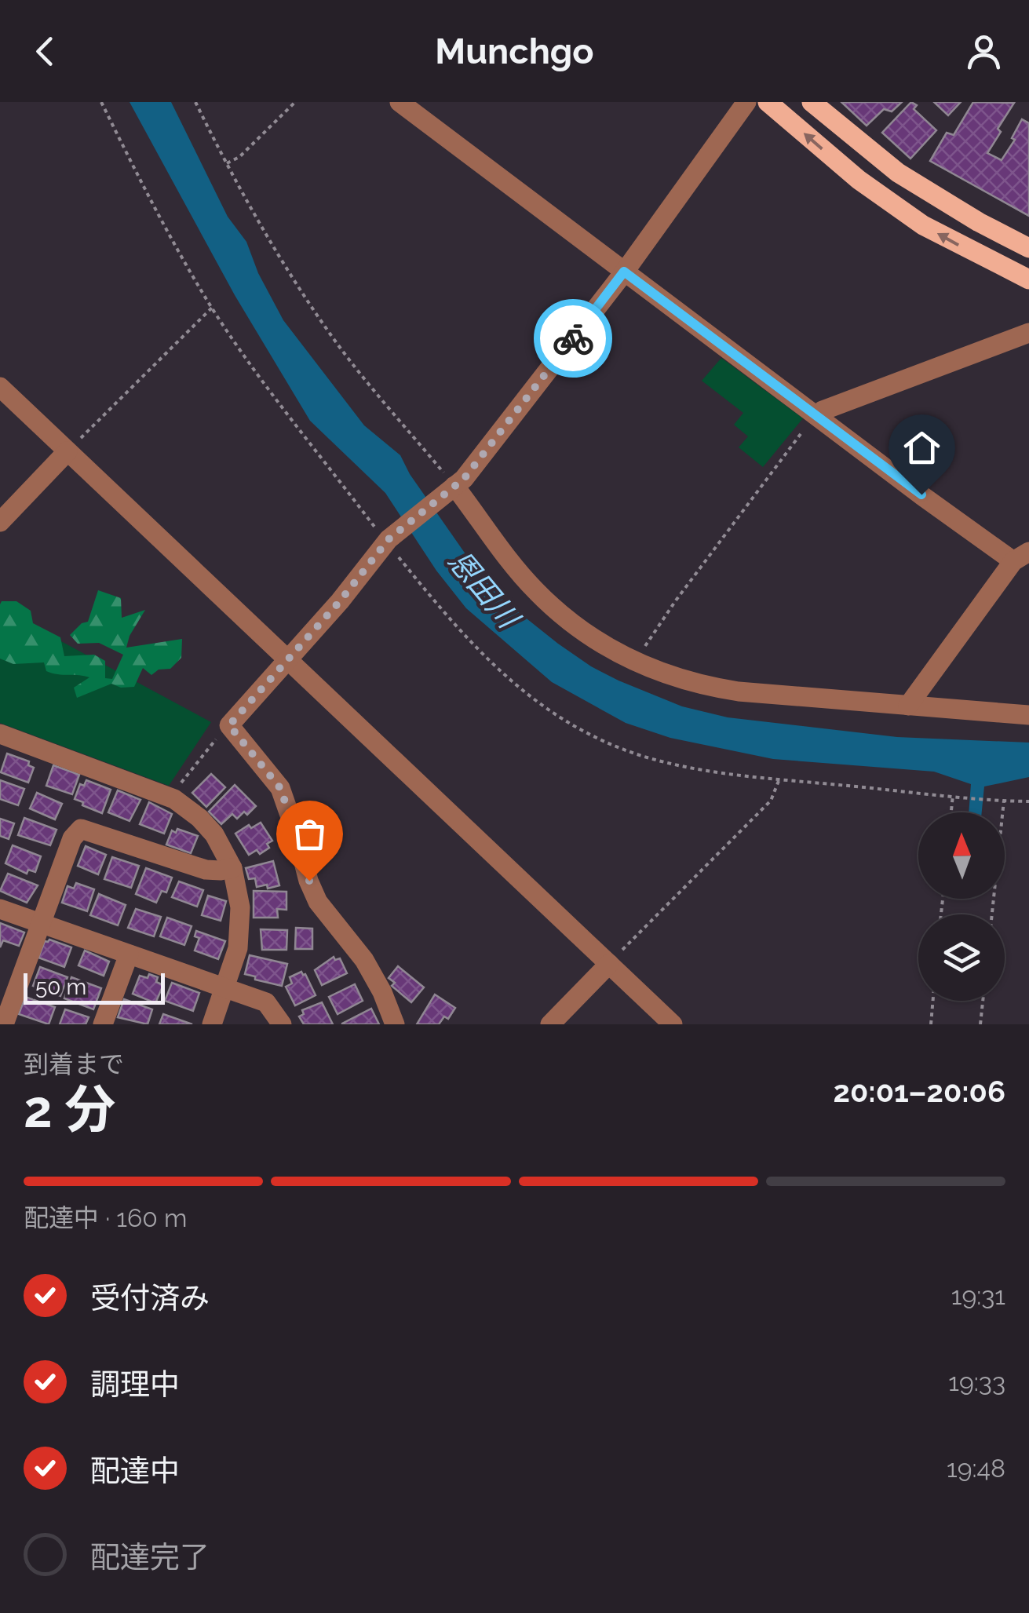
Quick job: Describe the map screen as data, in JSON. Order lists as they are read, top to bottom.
{
  "water": ["恩田川"],
  "scale_bar": "50 m",
  "north": "top",
  "page": {
    "header": "Munchgo",
    "scale": "50 m",
    "heading": ["2 分", "到着まで", "20:01–20:06"],
    "bar": "配達中 · 160 m",
    "list": [
      ["受付済み", "19:31"],
      ["調理中", "19:33"],
      ["配達中", "19:48"],
      "配達完了"
    ]
  }
}
